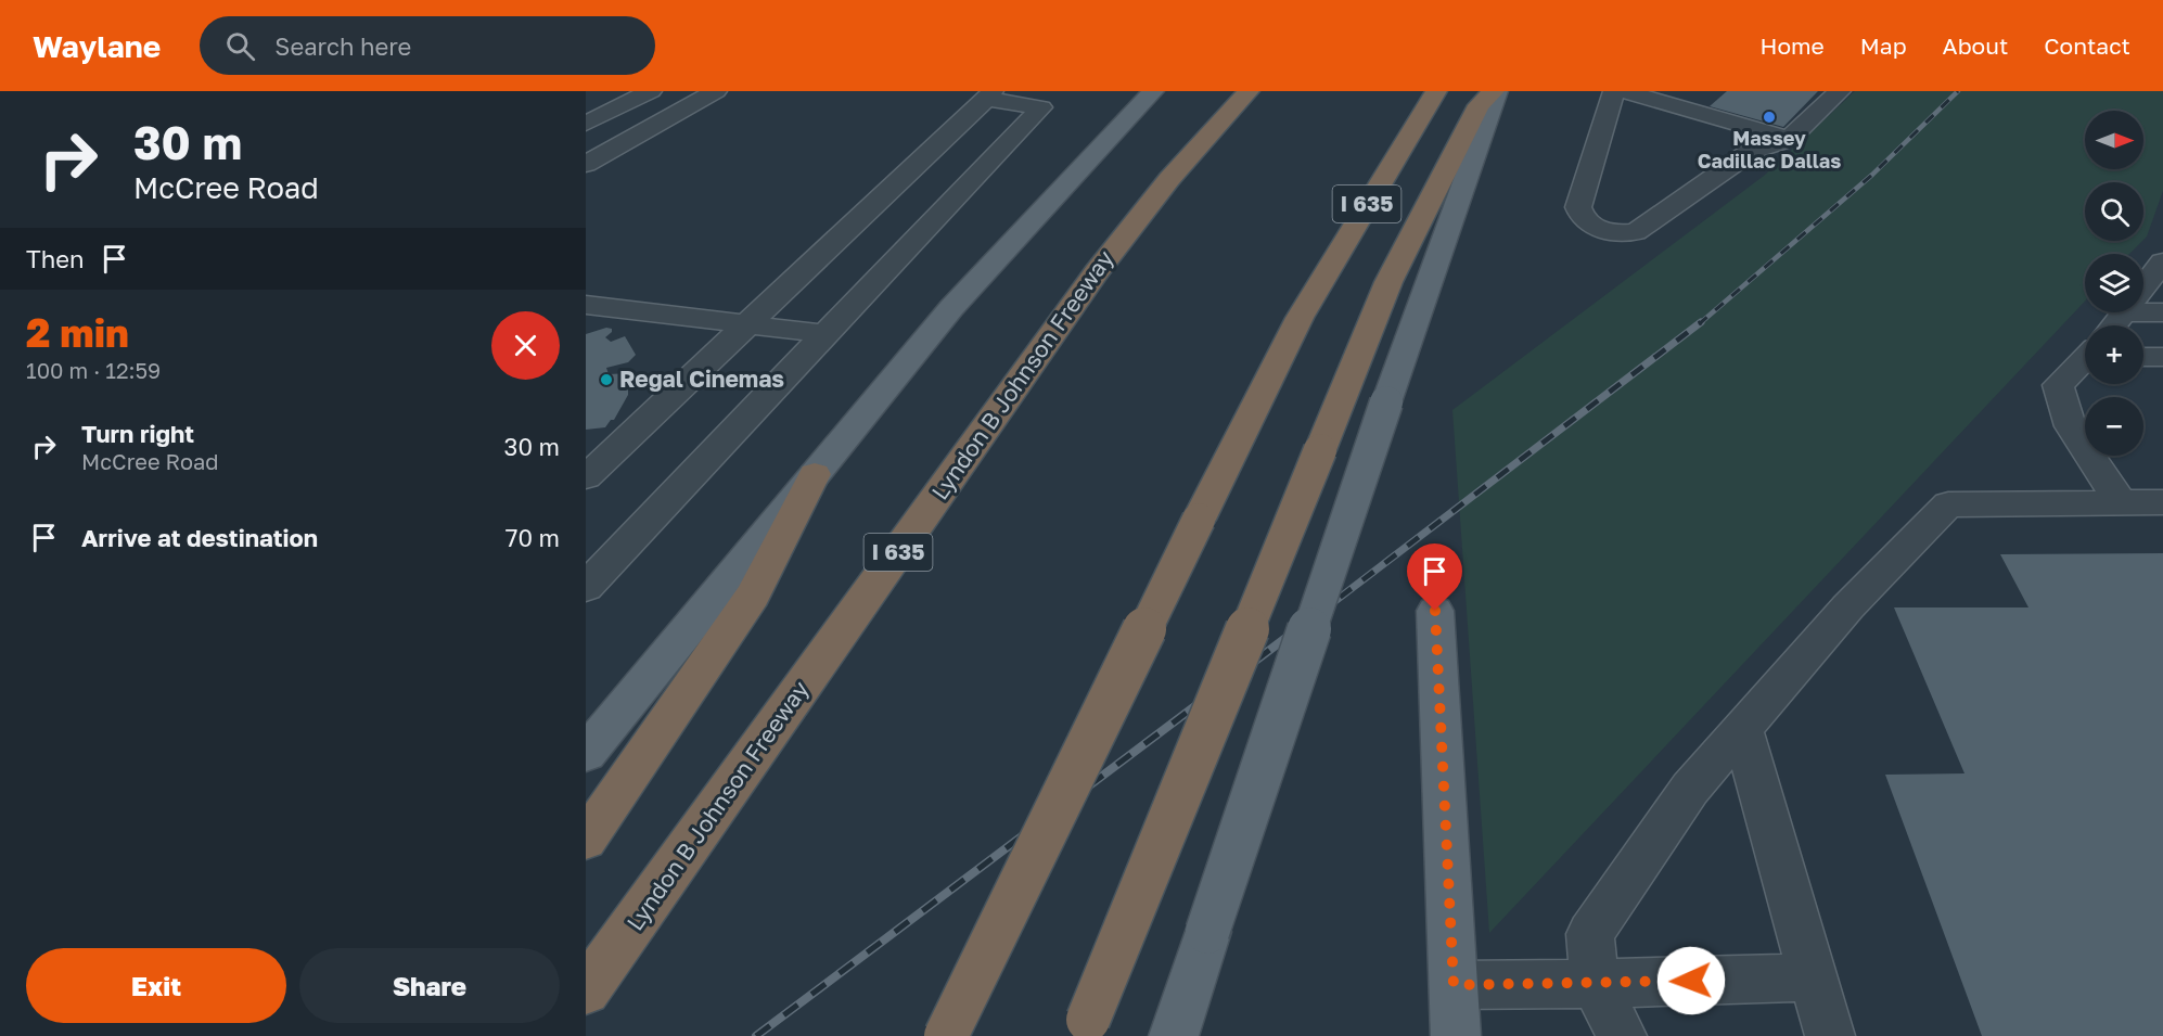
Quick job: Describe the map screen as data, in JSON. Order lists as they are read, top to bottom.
{
  "streets": {
    "highway": ["I 635", "Lyndon B Johnson Freeway"]
  },
  "places": ["Massey Cadillac Dallas", "Regal Cinemas"],
  "north": "right",
  "page": {
    "header": "Waylane",
    "search": "Search here",
    "nav": [
      "Home",
      "Map",
      "About",
      "Contact"
    ],
    "turn": ["30 m", "McCree Road"],
    "map_buttons": ["+", "−"],
    "then": "Then",
    "heading": ["2 min", "100 m · 12:59"],
    "list": [
      {
        "name": "Turn right",
        "note": "McCree Road",
        "value": "30 m"
      },
      {
        "name": "Arrive at destination",
        "value": "70 m"
      }
    ],
    "buttons": ["Exit", "Share"]
  }
}
